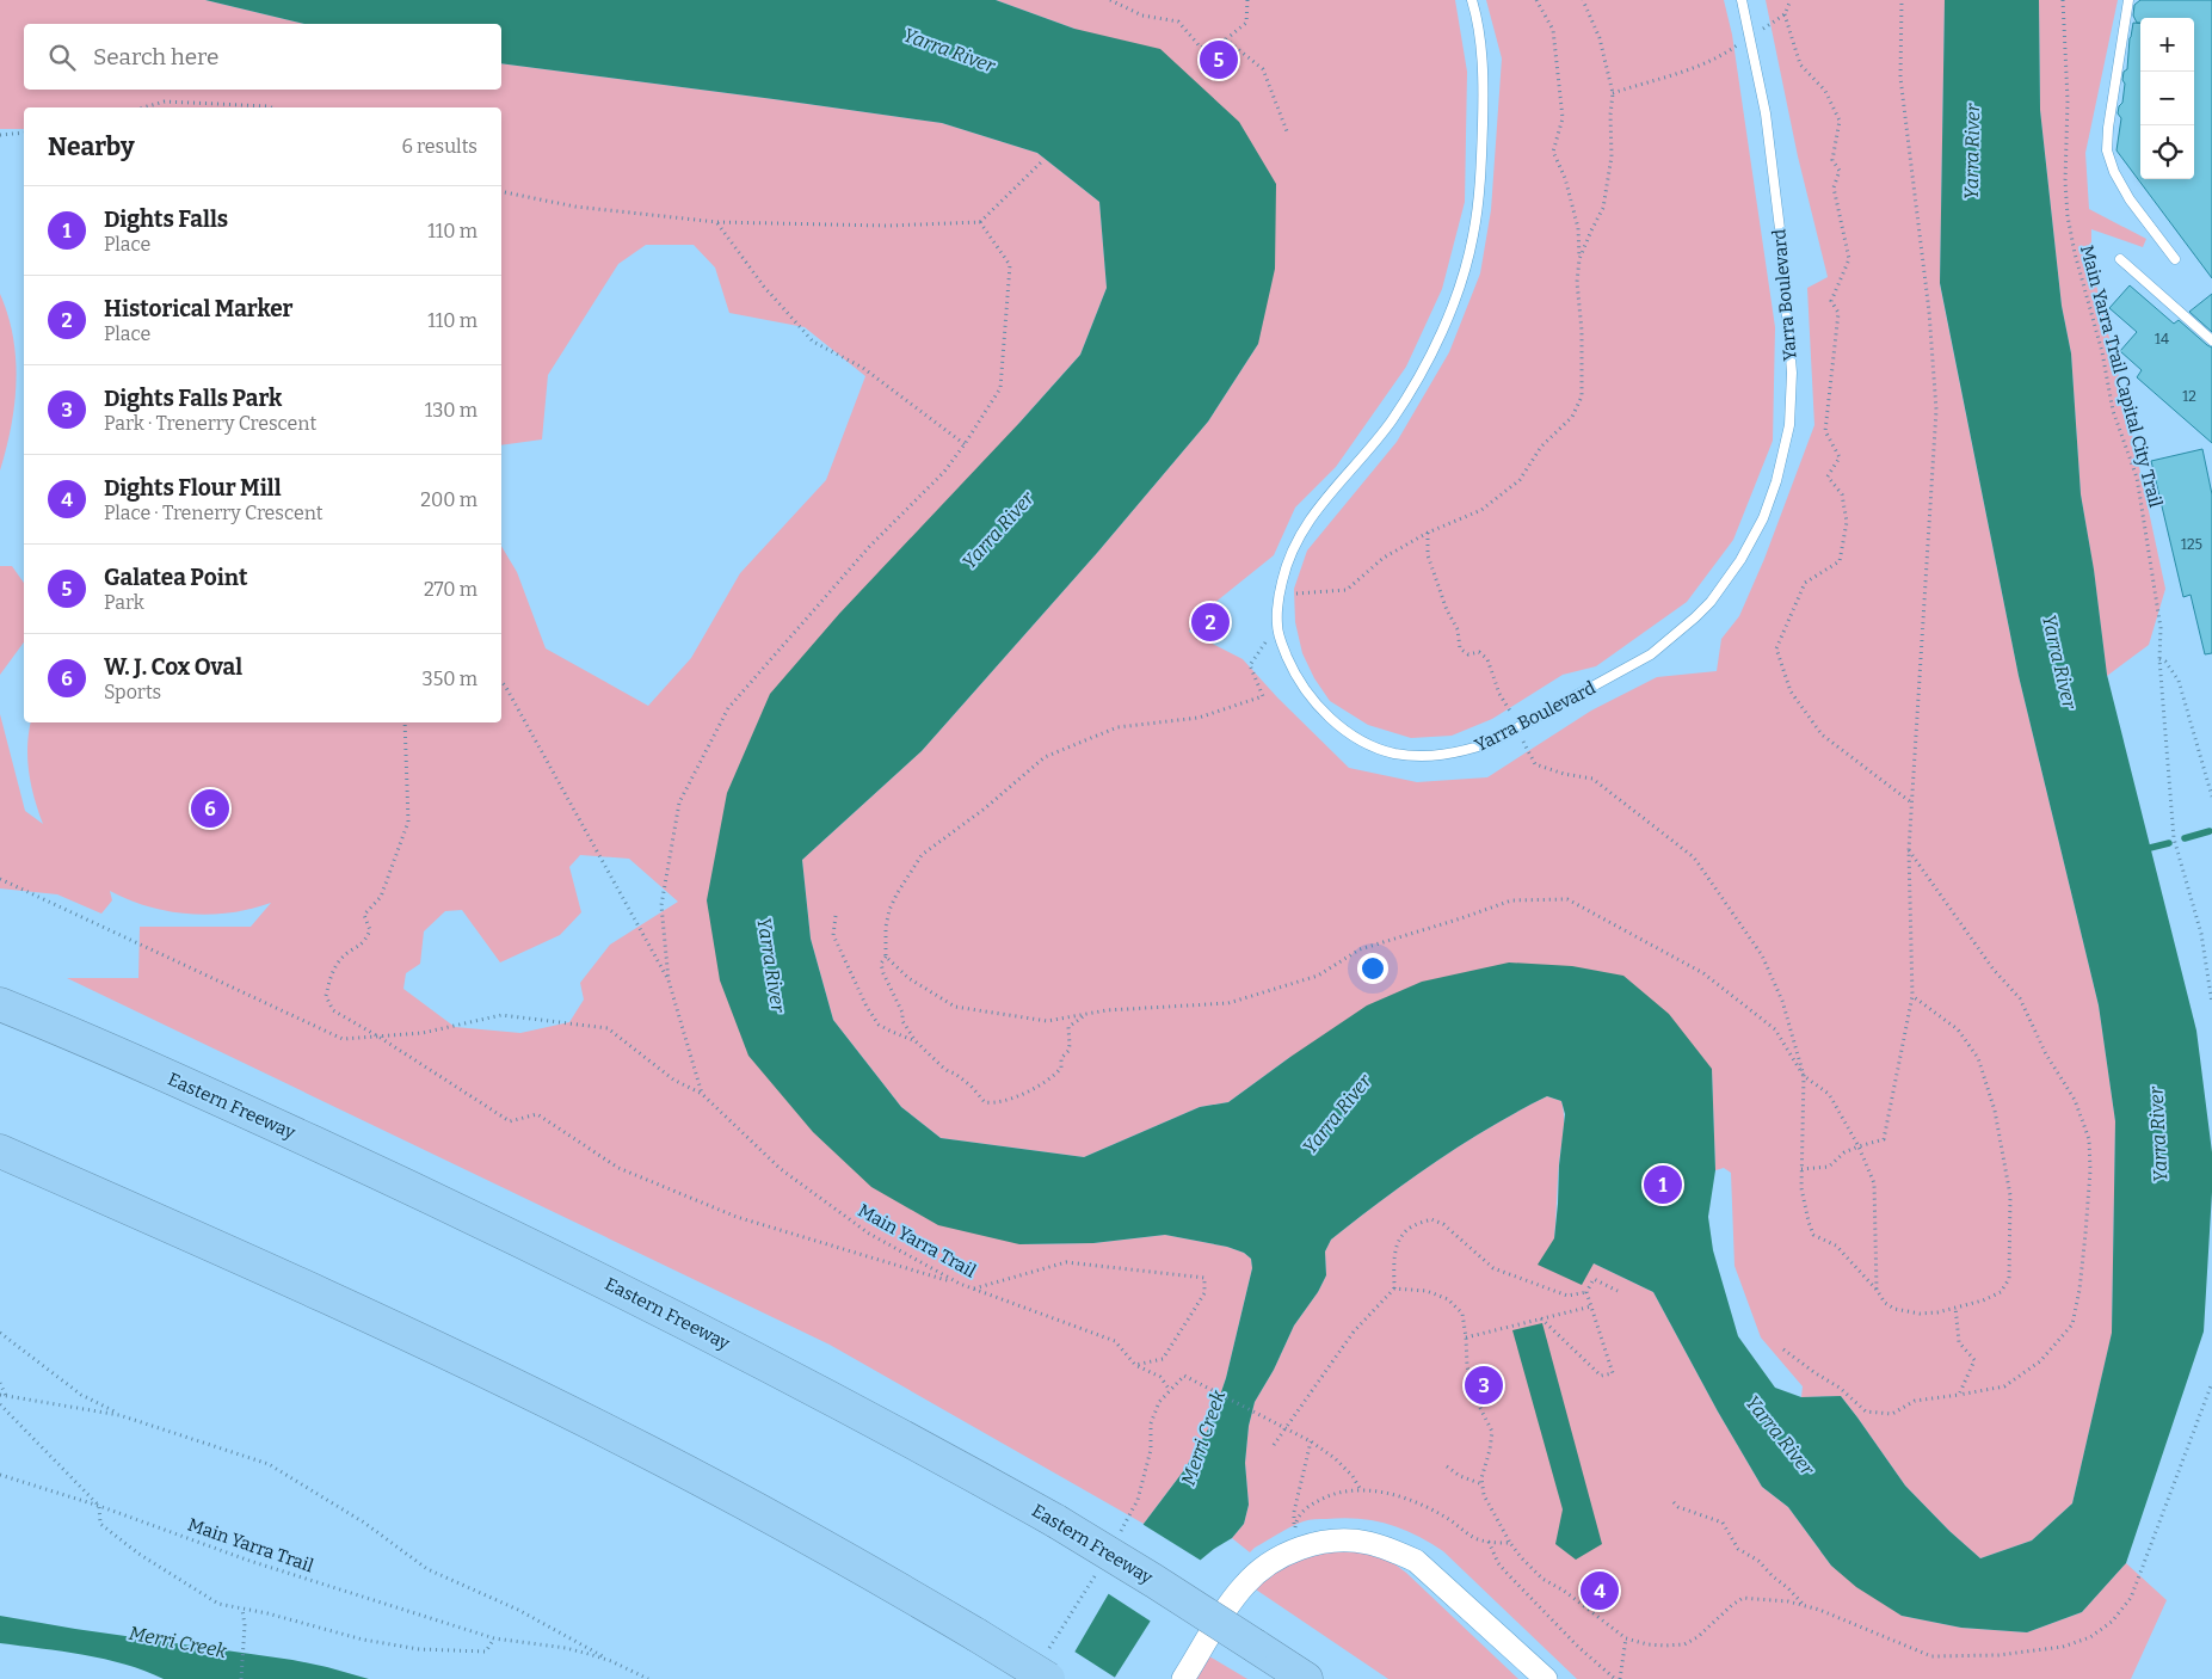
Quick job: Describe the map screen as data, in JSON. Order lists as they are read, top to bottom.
{
  "streets": {
    "highway": ["Eastern Freeway"],
    "lane": ["Yarra Boulevard"],
    "path": ["Main Yarra Trail Capital City Trail", "Main Yarra Trail"]
  },
  "water": ["Yarra River", "Merri Creek"],
  "house_numbers": ["14", "12", "125"],
  "page": {
    "map_buttons": ["+", "−"],
    "search": "Search here",
    "pins": [
      "5",
      "2",
      "6",
      "1",
      "3",
      "4"
    ],
    "heading": ["Nearby", "6 results"],
    "list": [
      {
        "mark": "1",
        "name": "Dights Falls",
        "note": "Place",
        "value": "110 m"
      },
      {
        "mark": "2",
        "name": "Historical Marker",
        "note": "Place",
        "value": "110 m"
      },
      {
        "mark": "3",
        "name": "Dights Falls Park",
        "note": "Park · Trenerry Crescent",
        "value": "130 m"
      },
      {
        "mark": "4",
        "name": "Dights Flour Mill",
        "note": "Place · Trenerry Crescent",
        "value": "200 m"
      },
      {
        "mark": "5",
        "name": "Galatea Point",
        "note": "Park",
        "value": "270 m"
      },
      {
        "mark": "6",
        "name": "W. J. Cox Oval",
        "note": "Sports",
        "value": "350 m"
      }
    ]
  }
}
